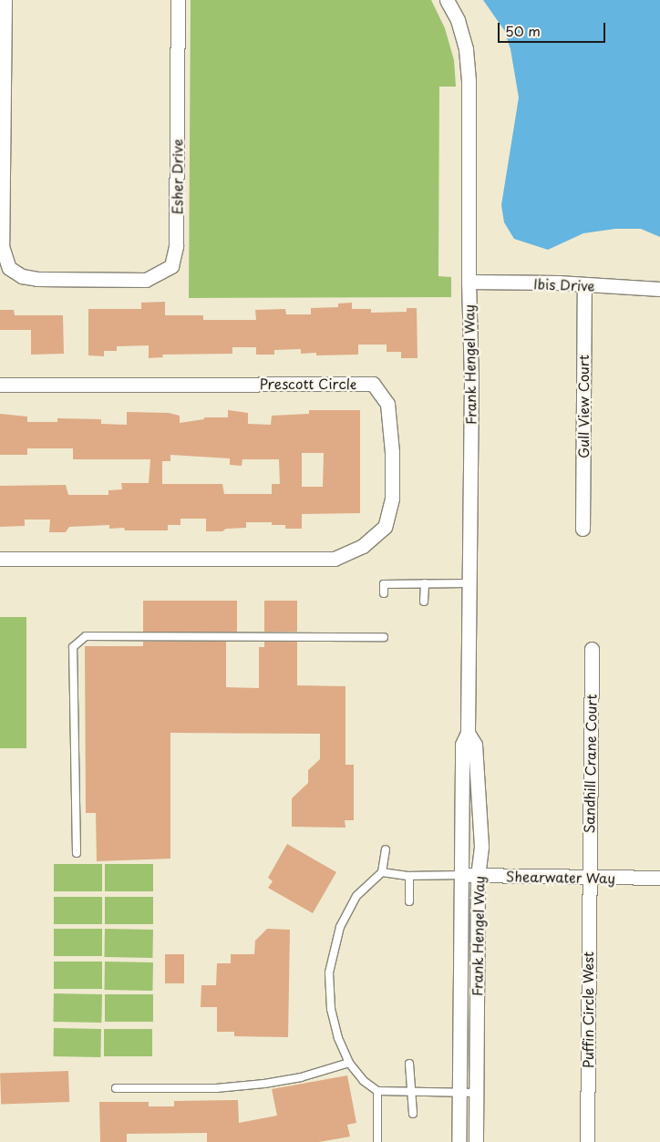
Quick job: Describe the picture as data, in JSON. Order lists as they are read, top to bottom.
{
  "streets": {
    "street": [
      "Esher Drive",
      "Ibis Drive",
      "Frank Hengel Way",
      "Prescott Circle",
      "Gull View Court",
      "Sandhill Crane Court",
      "Shearwater Way",
      "Puffin Circle West"
    ]
  },
  "crossings": [
    ["Ibis Drive", "Frank Hengel Way"],
    ["Ibis Drive", "Gull View Court"],
    ["Frank Hengel Way", "Shearwater Way"],
    ["Sandhill Crane Court", "Shearwater Way"],
    ["Sandhill Crane Court", "Puffin Circle West"],
    ["Shearwater Way", "Puffin Circle West"]
  ],
  "scale_bar": "50 m"
}
